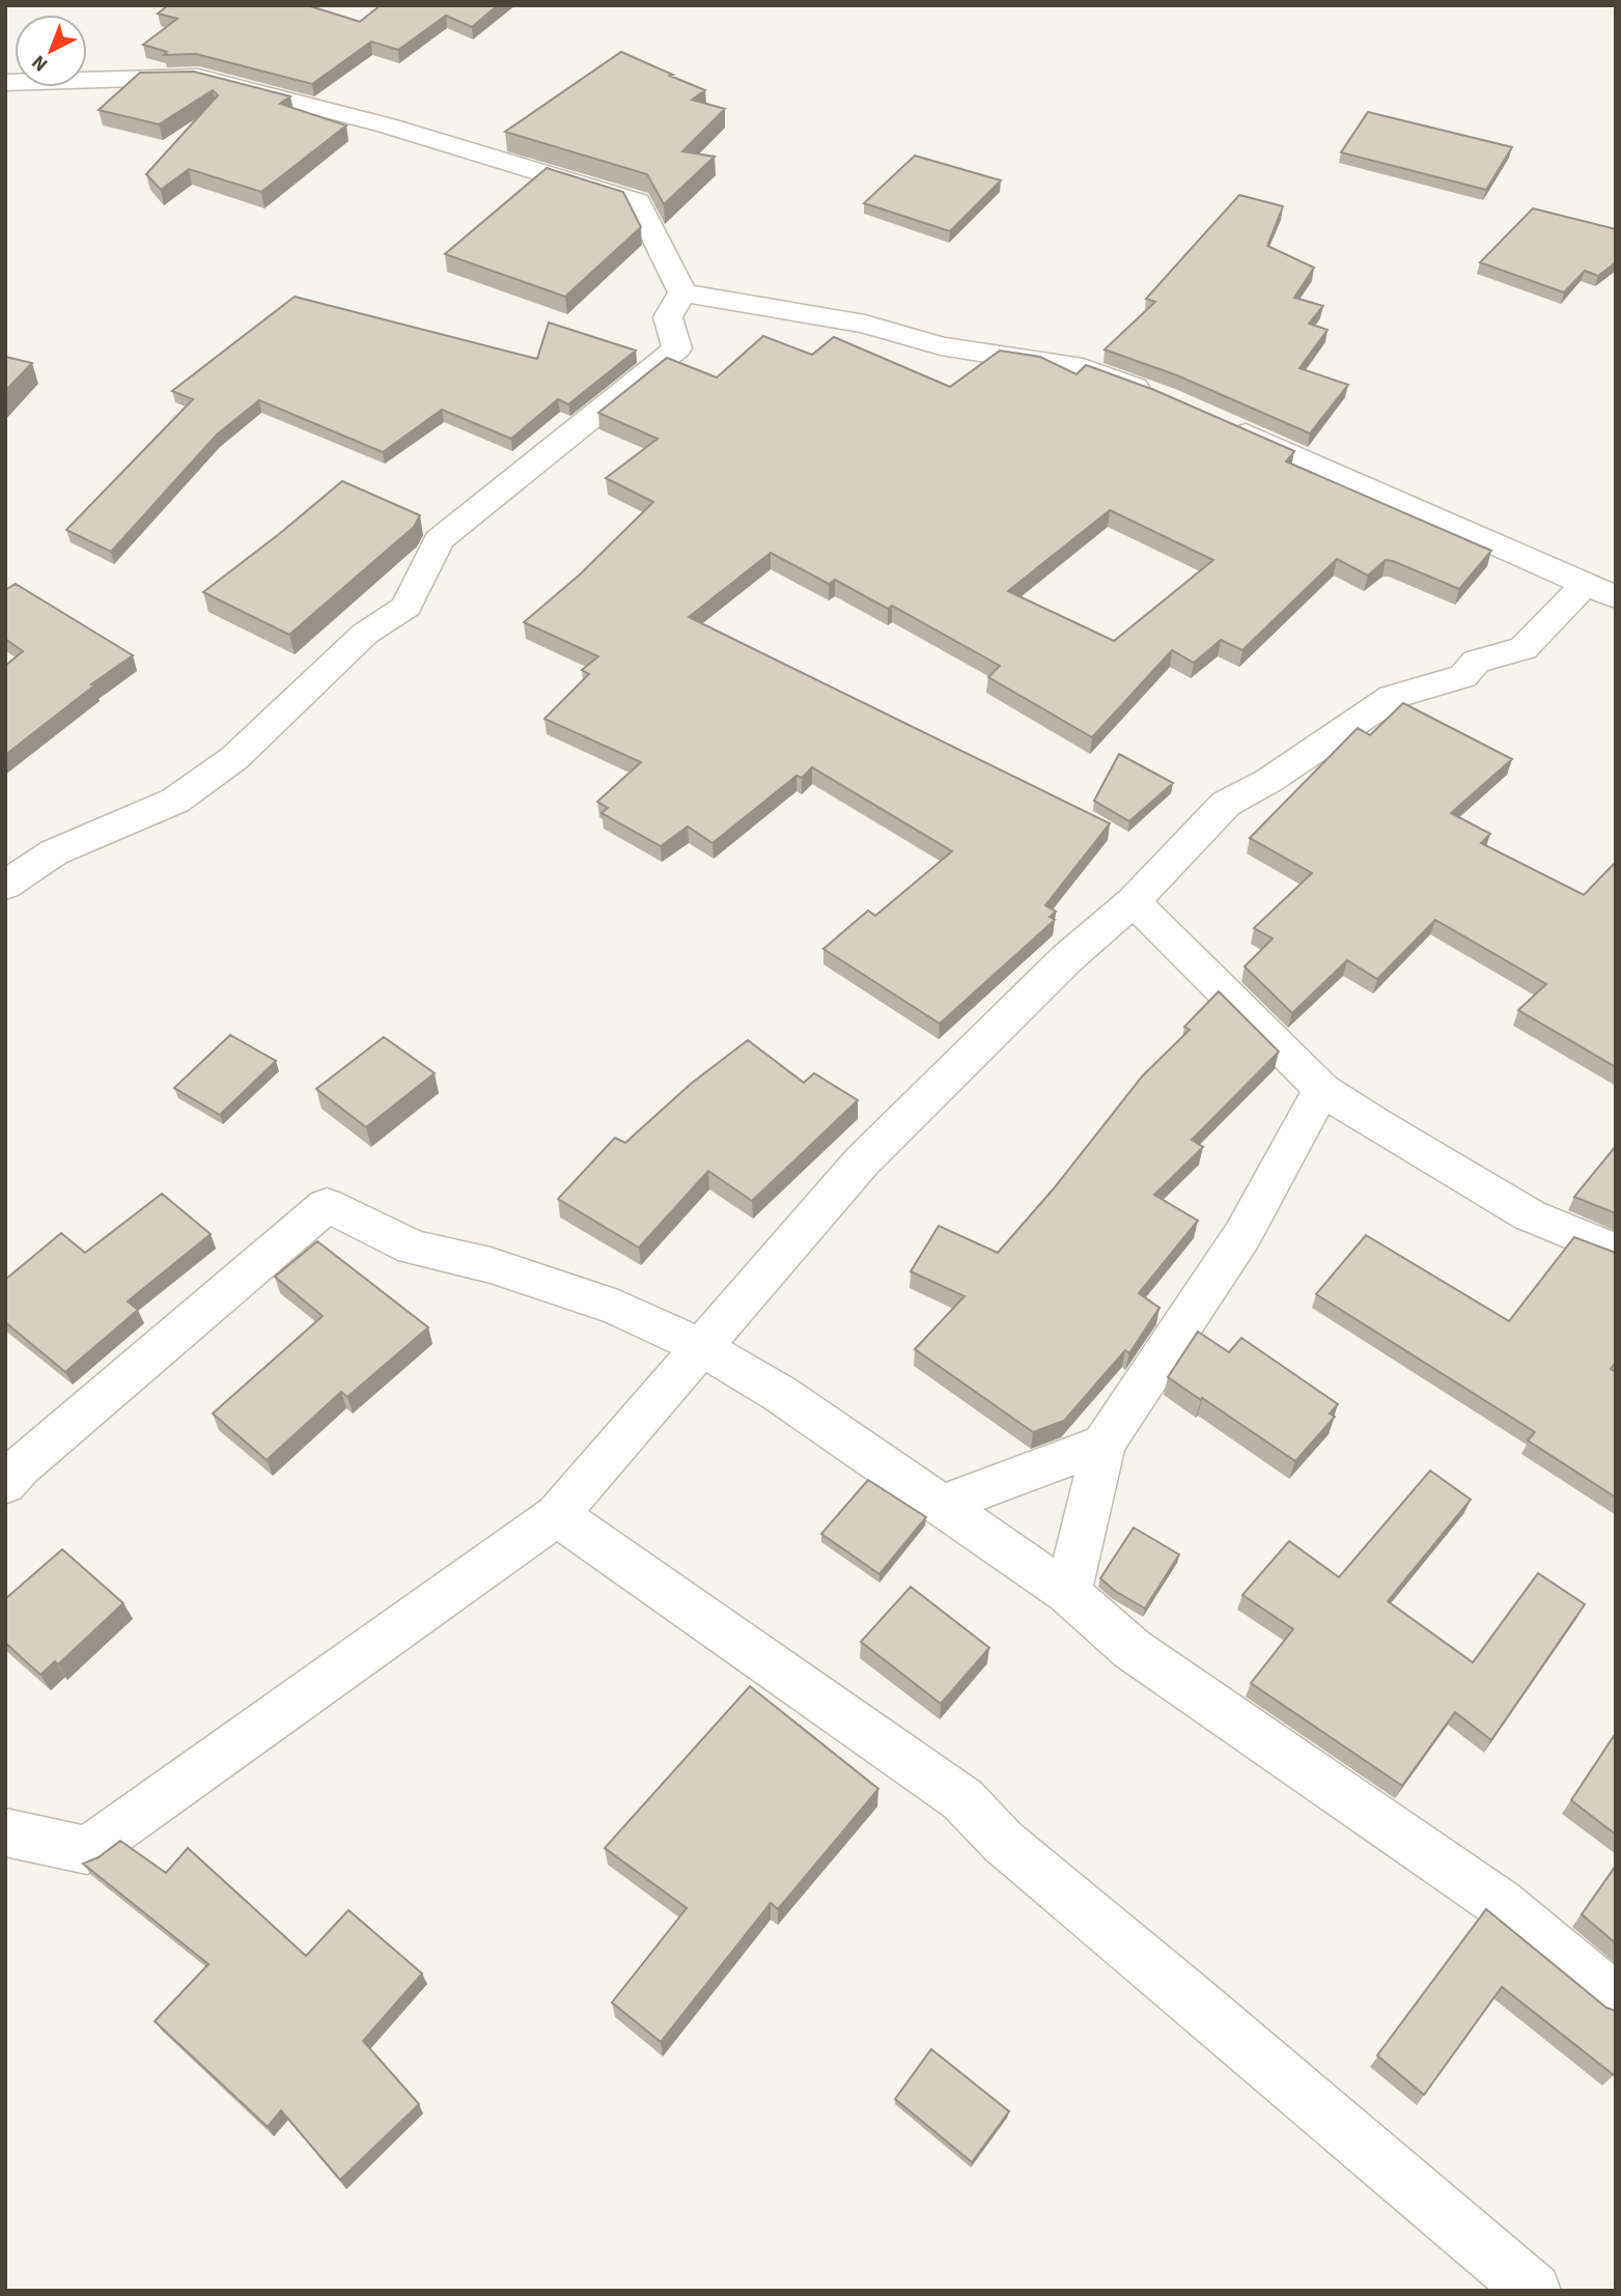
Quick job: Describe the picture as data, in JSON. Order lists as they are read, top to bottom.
{
  "north": "bottom left"
}
